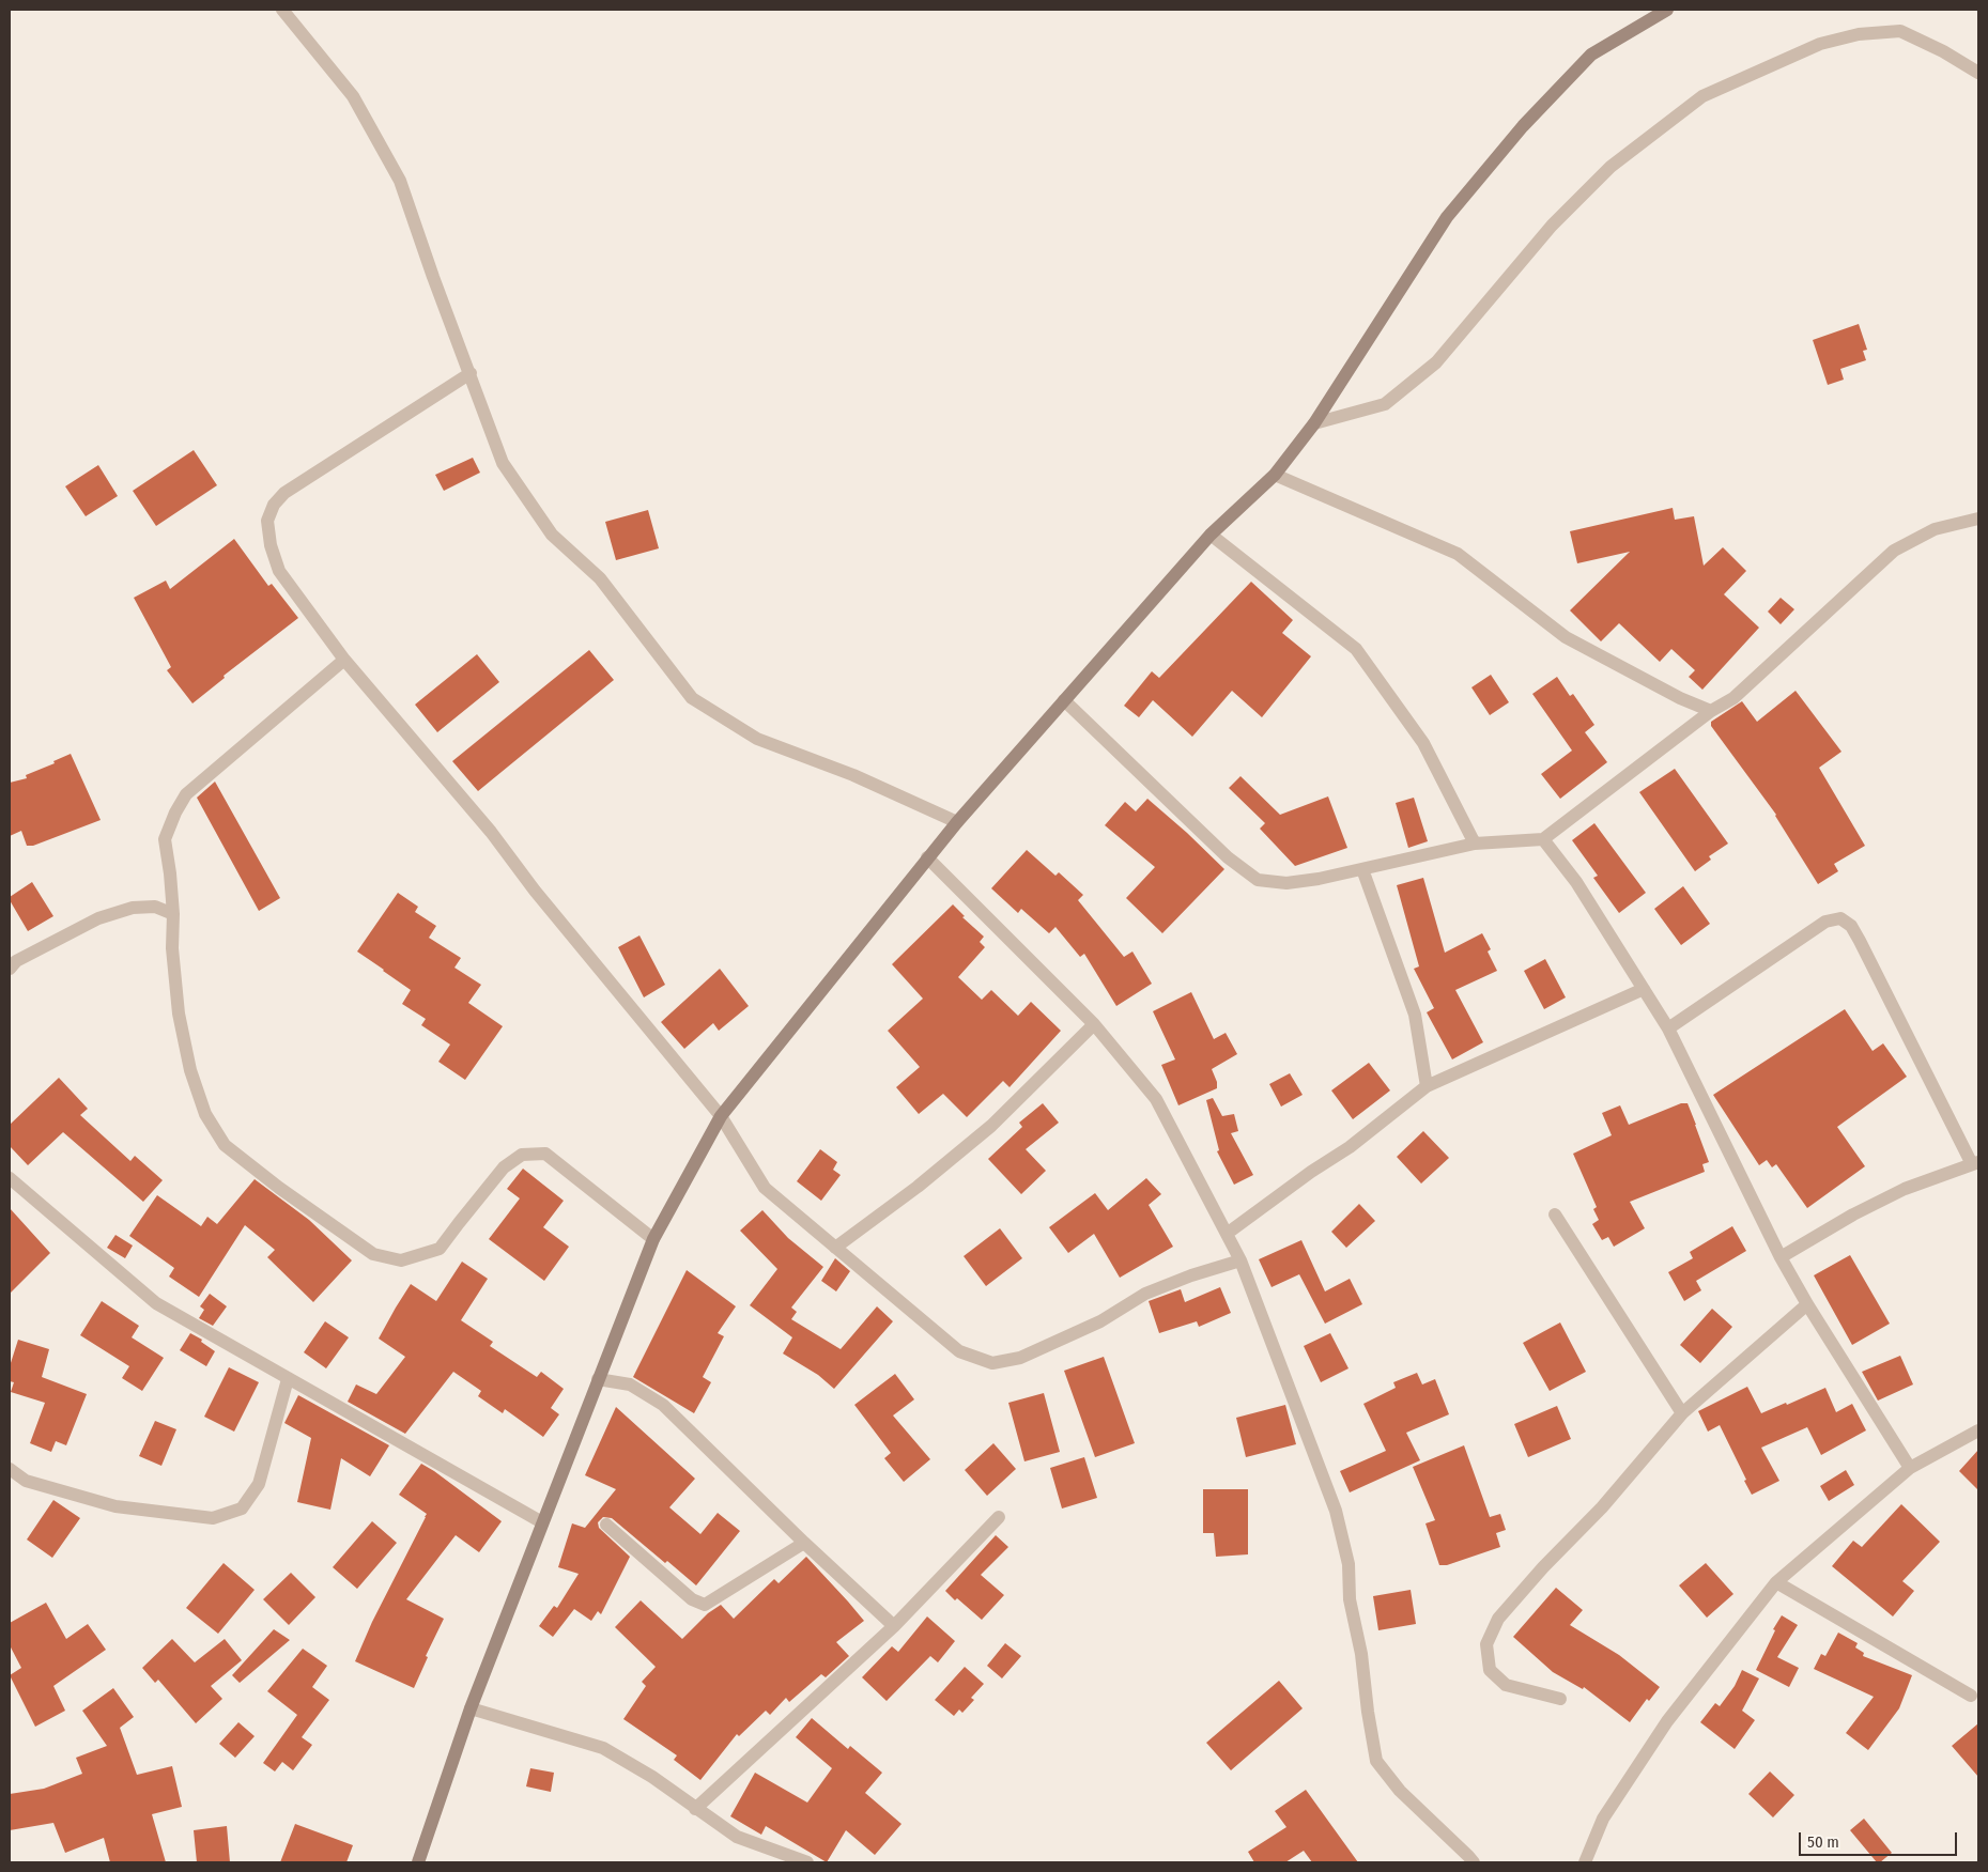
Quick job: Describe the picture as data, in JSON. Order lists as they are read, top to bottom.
{
  "scale_bar": "50 m"
}
